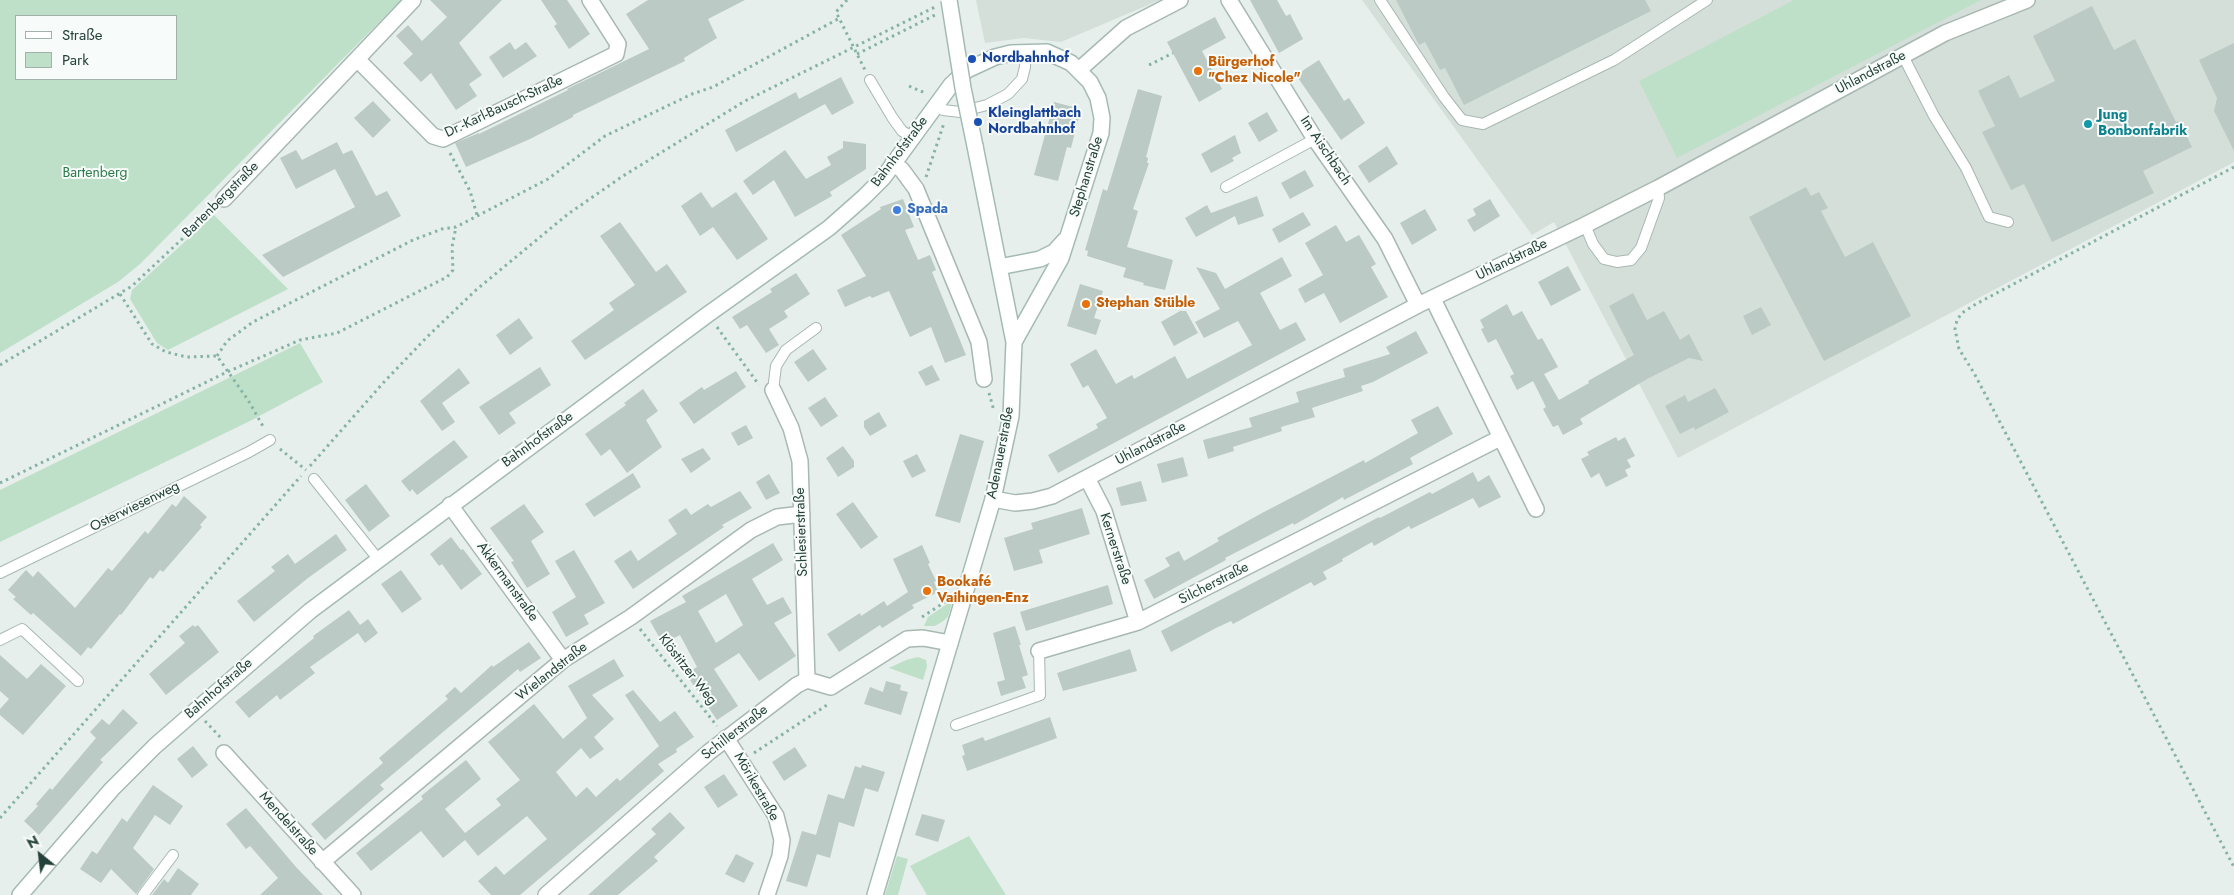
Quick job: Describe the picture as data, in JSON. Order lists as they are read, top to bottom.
{
  "streets": {
    "street": [
      "Uhlandstraße",
      "Dr.-Karl-Bausch-Straße",
      "Im Aischbach",
      "Bahnhofstraße",
      "Stephanstraße",
      "Bartenbergstraße",
      "Adenauerstraße",
      "Schlesierstraße",
      "Kernerstraße",
      "Akkermanstraße",
      "Silcherstraße",
      "Wielandstraße",
      "Schillerstraße",
      "Mörikestraße",
      "Mendelstraße"
    ],
    "lane": ["Osterwiesenweg"],
    "path": ["Klöstitzer Weg"]
  },
  "crossings": [
    ["Uhlandstraße", "Im Aischbach"],
    ["Uhlandstraße", "Adenauerstraße"],
    ["Uhlandstraße", "Kernerstraße"],
    ["Dr.-Karl-Bausch-Straße", "Bartenbergstraße"],
    ["Bahnhofstraße", "Stephanstraße"],
    ["Bahnhofstraße", "Akkermanstraße"],
    ["Stephanstraße", "Adenauerstraße"],
    ["Schlesierstraße", "Wielandstraße"],
    ["Schlesierstraße", "Schillerstraße"],
    ["Kernerstraße", "Silcherstraße"],
    ["Akkermanstraße", "Wielandstraße"],
    ["Klöstitzer Weg", "Wielandstraße"],
    ["Klöstitzer Weg", "Schillerstraße"],
    ["Klöstitzer Weg", "Mörikestraße"],
    ["Wielandstraße", "Mendelstraße"],
    ["Schillerstraße", "Mörikestraße"]
  ],
  "parks": ["Bartenberg"],
  "places": [
    "Nordbahnhof",
    "Bürgerhof \"Chez Nicole\"",
    "Kleinglattbach Nordbahnhof",
    "Jung Bonbonfabrik",
    "Spada",
    "Stephan Stüble",
    "Bookafé Vaihingen-Enz"
  ],
  "legend": ["Straße", "Park"],
  "north": "top left"
}
